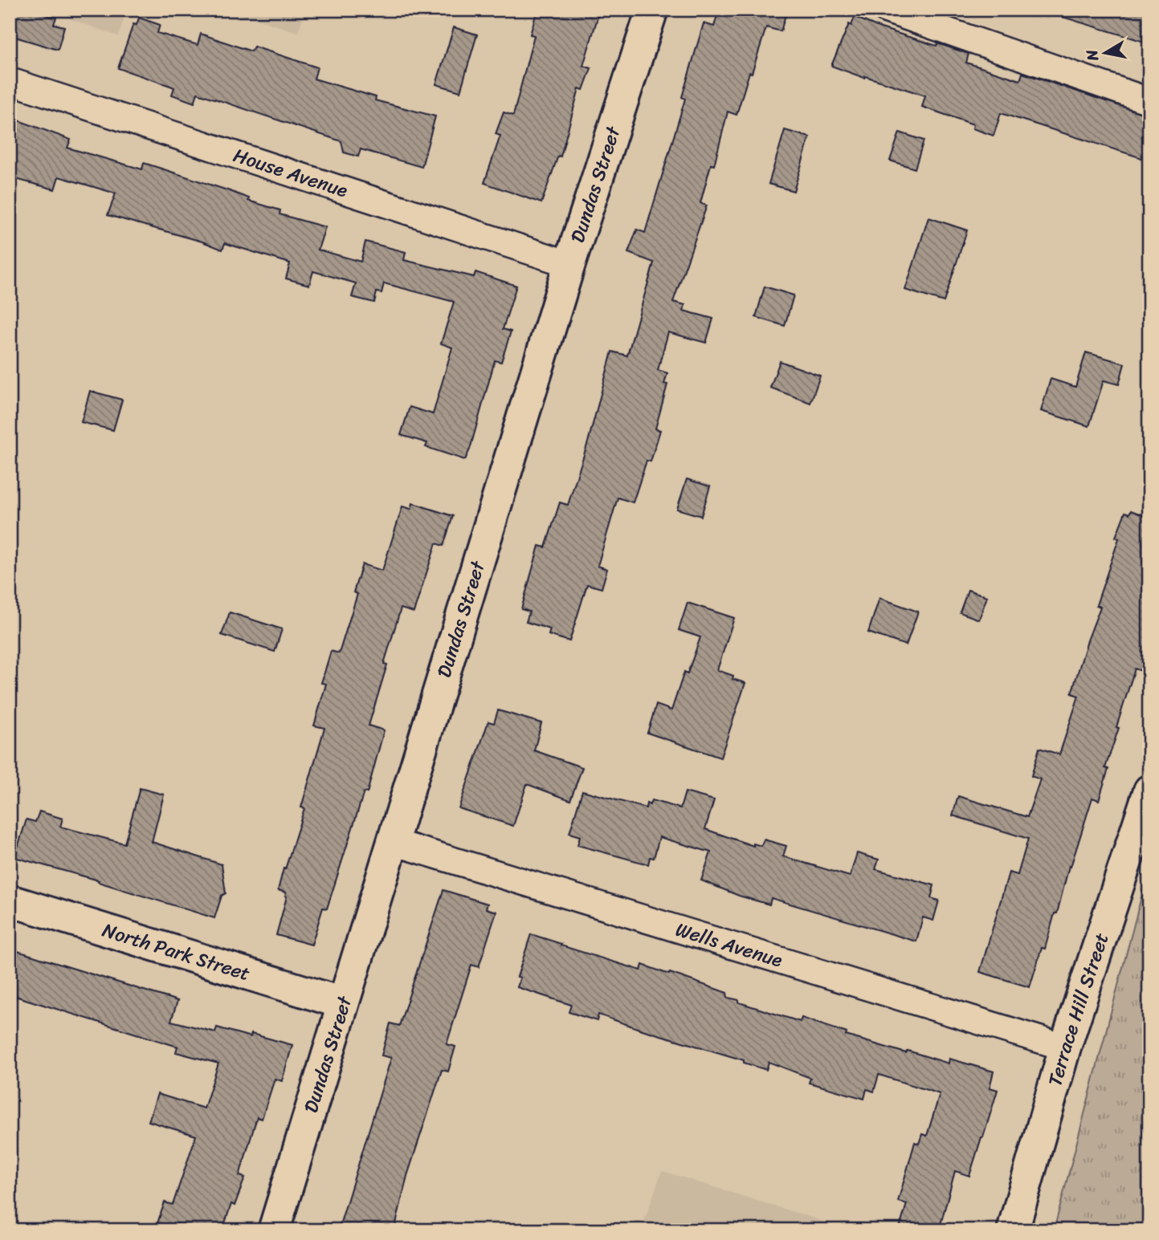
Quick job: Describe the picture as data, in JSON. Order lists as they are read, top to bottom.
{
  "streets": {
    "street": [
      "House Avenue",
      "Dundas Street",
      "Wells Avenue",
      "North Park Street",
      "Terrace Hill Street"
    ]
  },
  "crossings": [
    ["House Avenue", "Dundas Street"],
    ["Dundas Street", "Wells Avenue"],
    ["Dundas Street", "North Park Street"],
    ["Wells Avenue", "Terrace Hill Street"]
  ],
  "north": "left"
}
